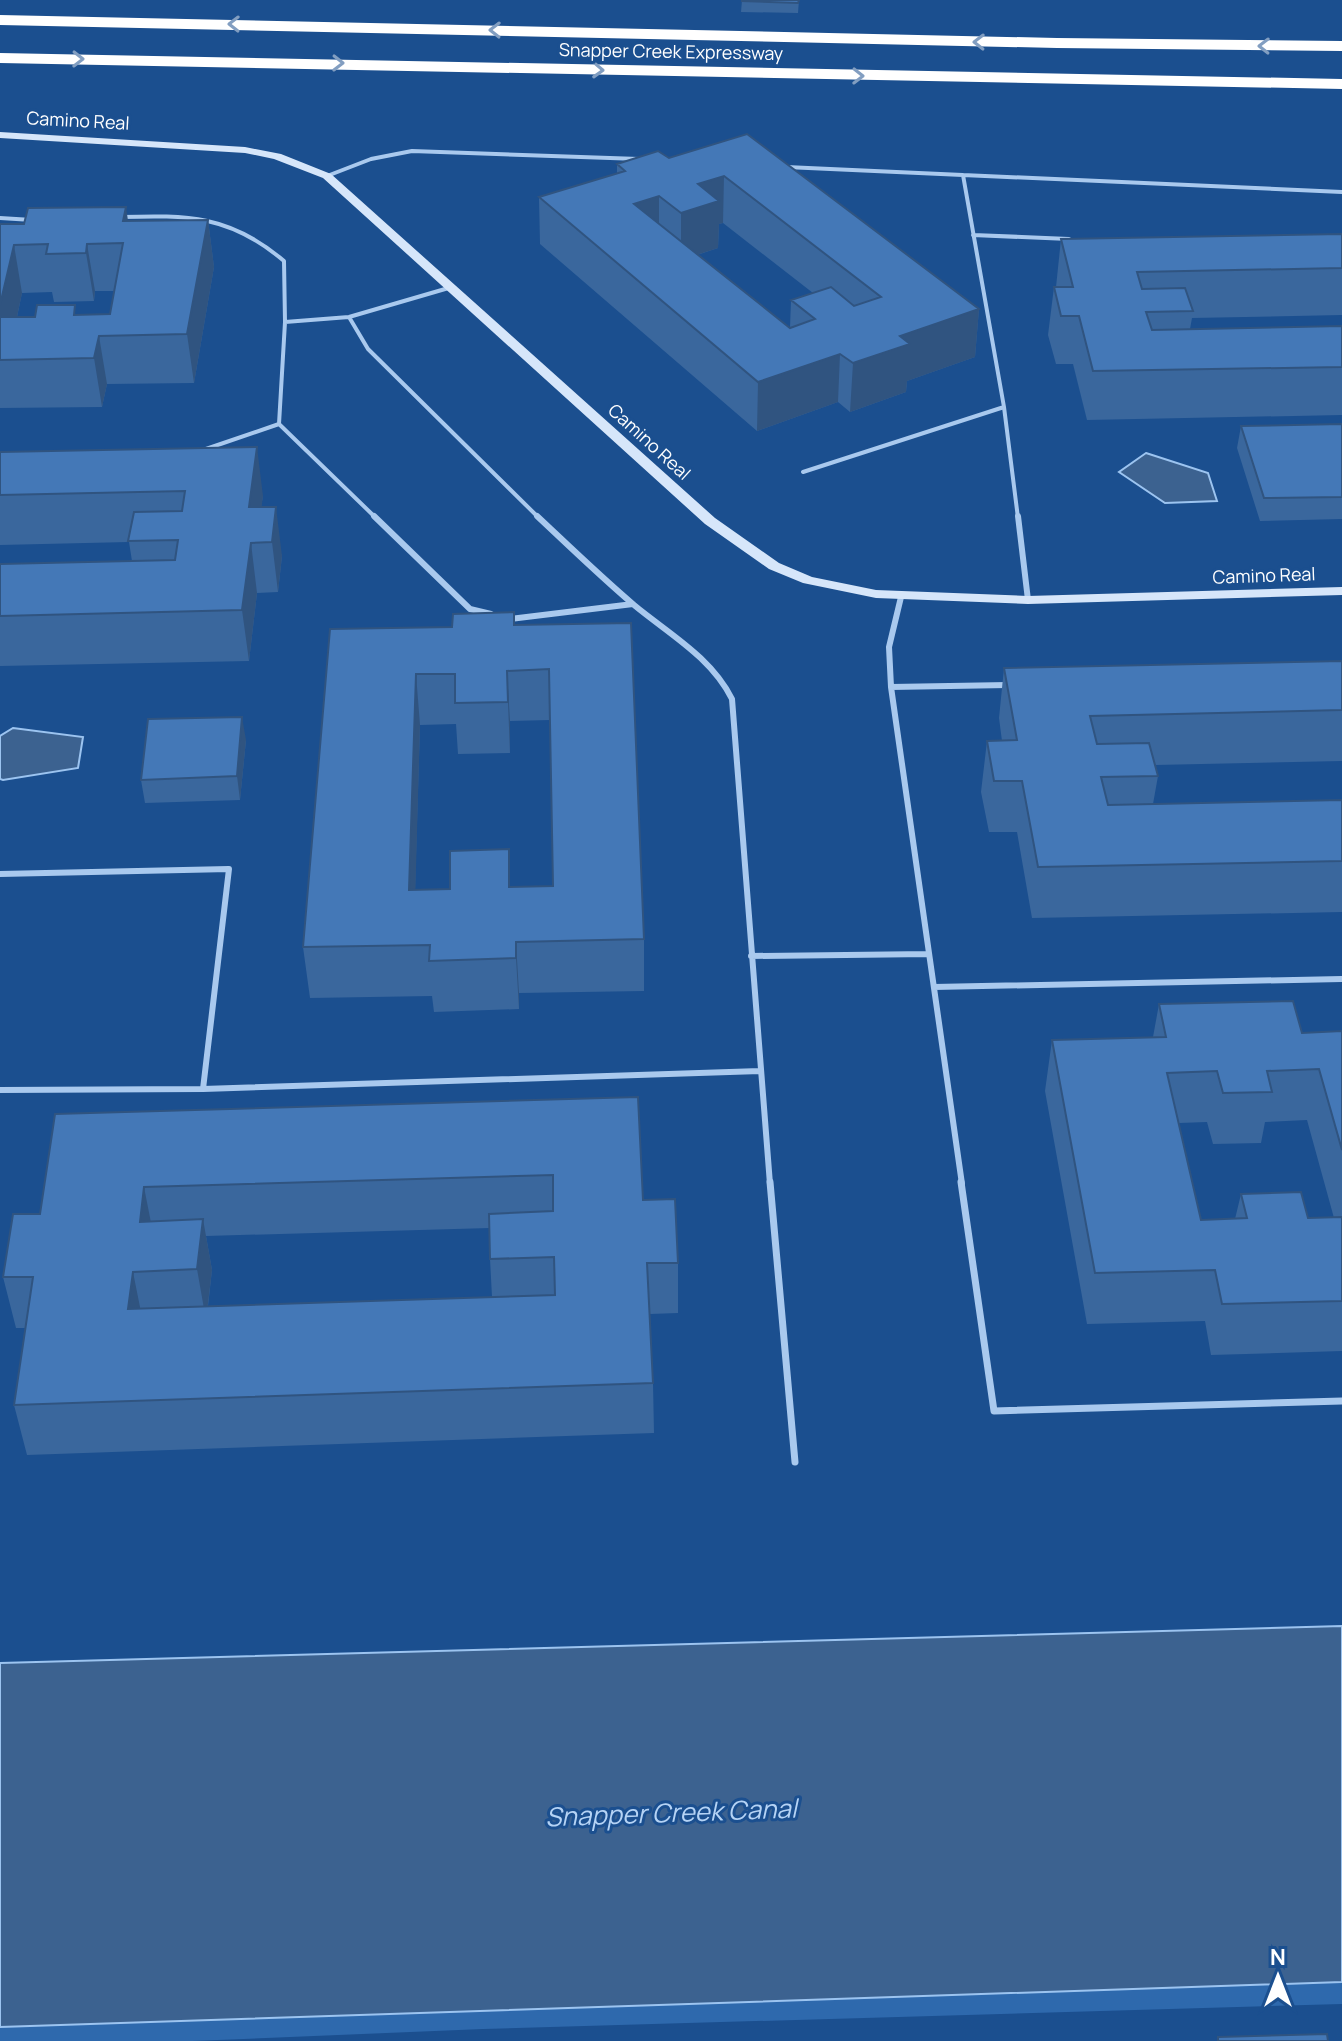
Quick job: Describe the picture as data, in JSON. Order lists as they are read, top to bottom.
{
  "streets": {
    "highway": ["Snapper Creek Expressway"],
    "street": ["Camino Real"]
  },
  "water": ["Snapper Creek Canal"],
  "north": "top"
}
